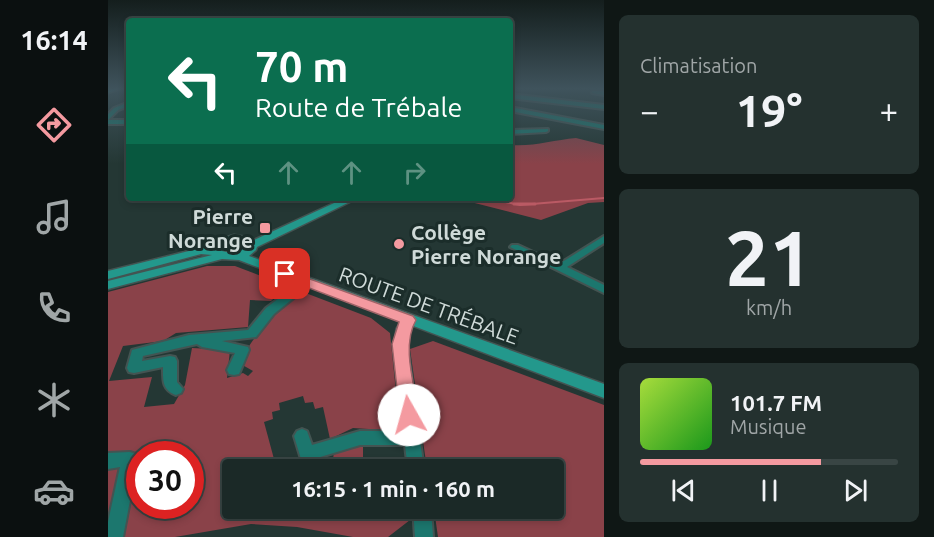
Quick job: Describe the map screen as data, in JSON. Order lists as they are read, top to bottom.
{
  "streets": {
    "street": ["ROUTE DE TRÉBALE"]
  },
  "places": {
    "transit": ["Pierre Norange"],
    "other": ["Collège Pierre Norange"]
  },
  "page": {
    "tabs": "16:14",
    "tile": [
      "Climatisation",
      ["21", "km/h"]
    ],
    "turn": ["70 m", "Route de Trébale"],
    "heat": ["−", "19°", "+"],
    "song": ["101.7 FM", "Musique"],
    "limit": "30",
    "trip": "16:15 · 1 min · 160 m"
  }
}
